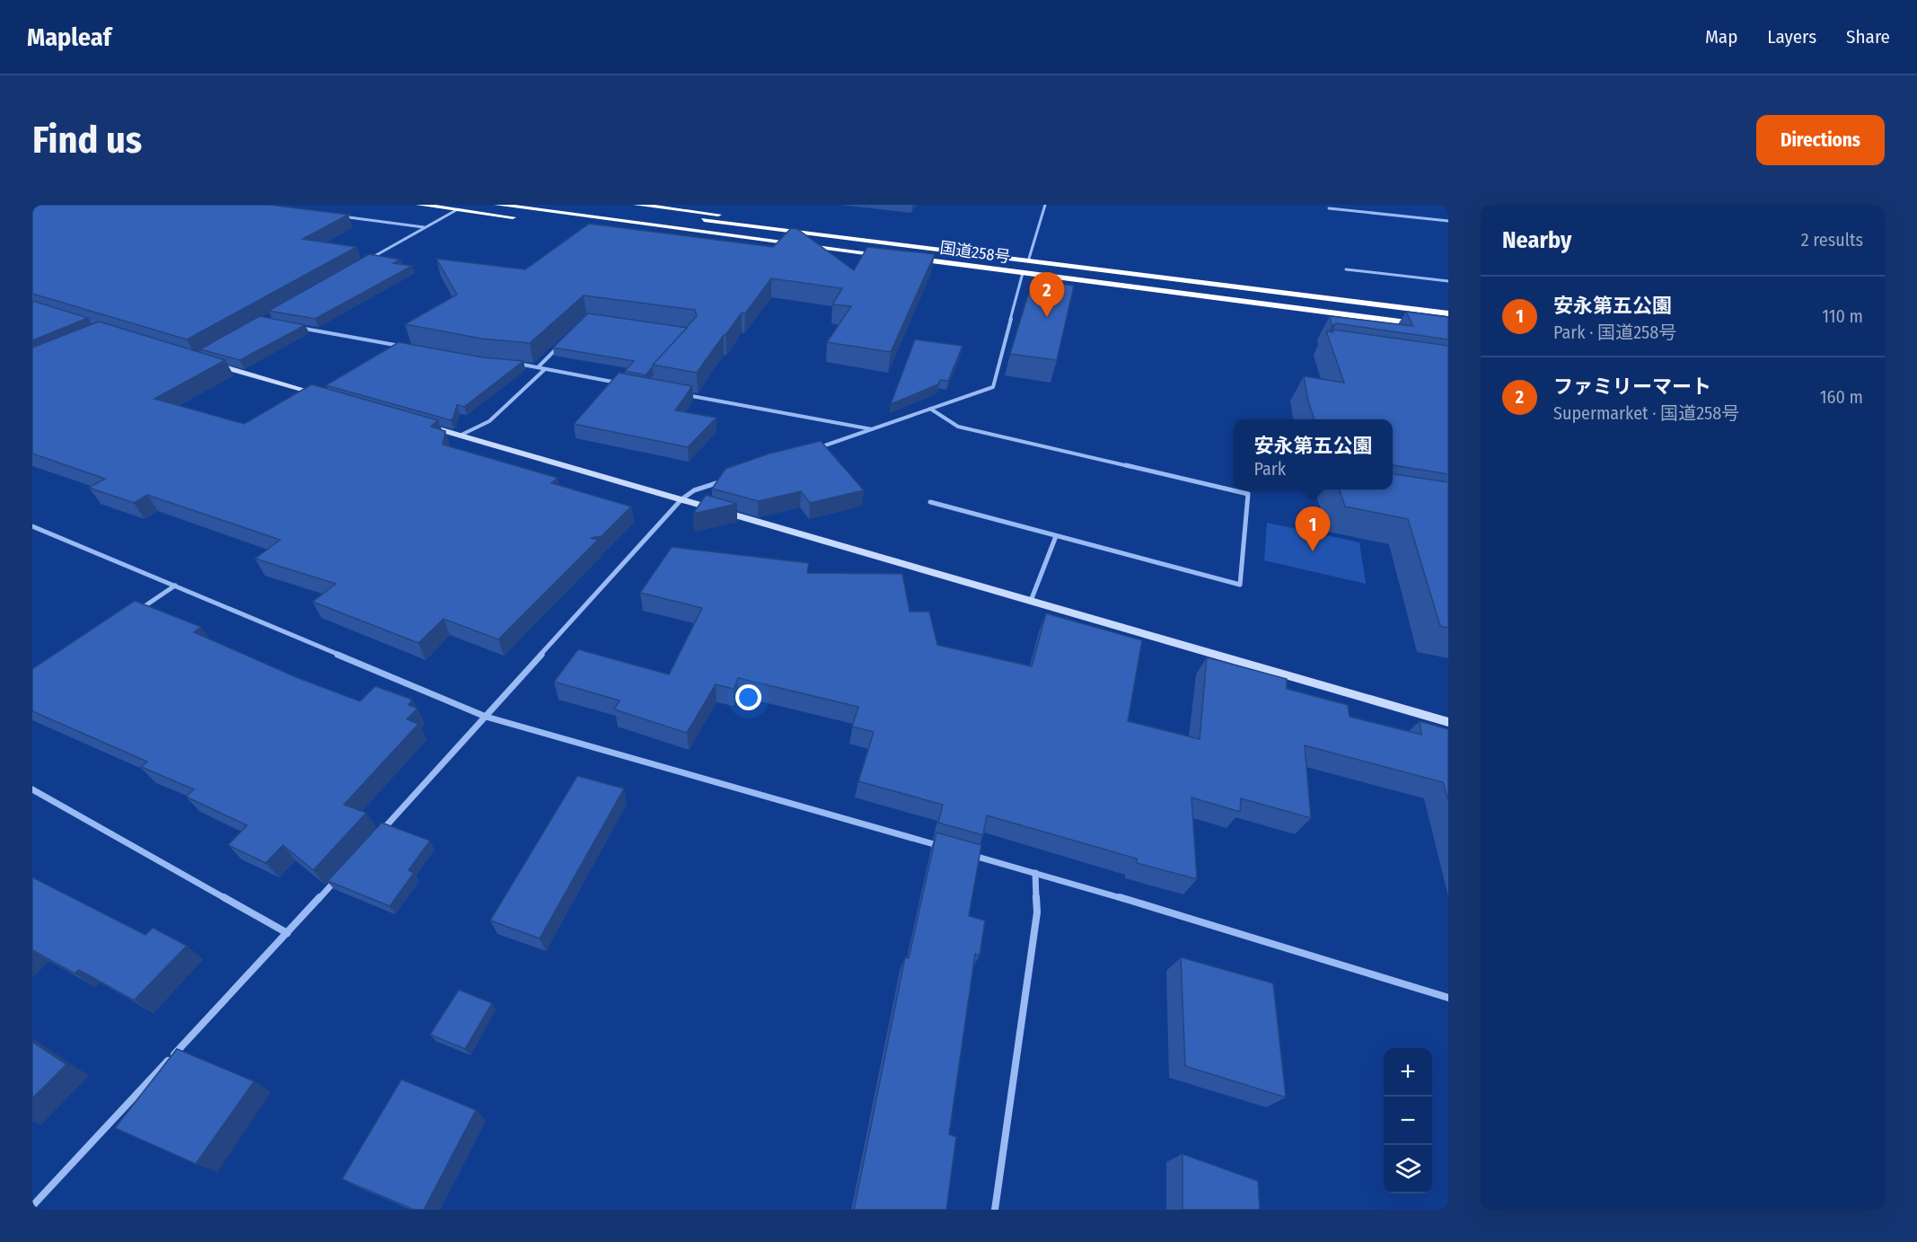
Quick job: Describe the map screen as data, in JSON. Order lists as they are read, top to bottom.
{
  "streets": {
    "highway": ["国道258号"]
  },
  "page": {
    "header": "Mapleaf",
    "nav": ["Map", "Layers", "Share"],
    "buttons": "Directions",
    "title": "Find us",
    "heading": ["Nearby", "2 results"],
    "pins": ["2", "1"],
    "list": [
      {
        "mark": "1",
        "name": "安永第五公園",
        "note": "Park · 国道258号",
        "value": "110 m"
      },
      {
        "mark": "2",
        "name": "ファミリーマート",
        "note": "Supermarket · 国道258号",
        "value": "160 m"
      }
    ],
    "popup": ["安永第五公園", "Park"],
    "map_buttons": ["+", "−"]
  }
}
